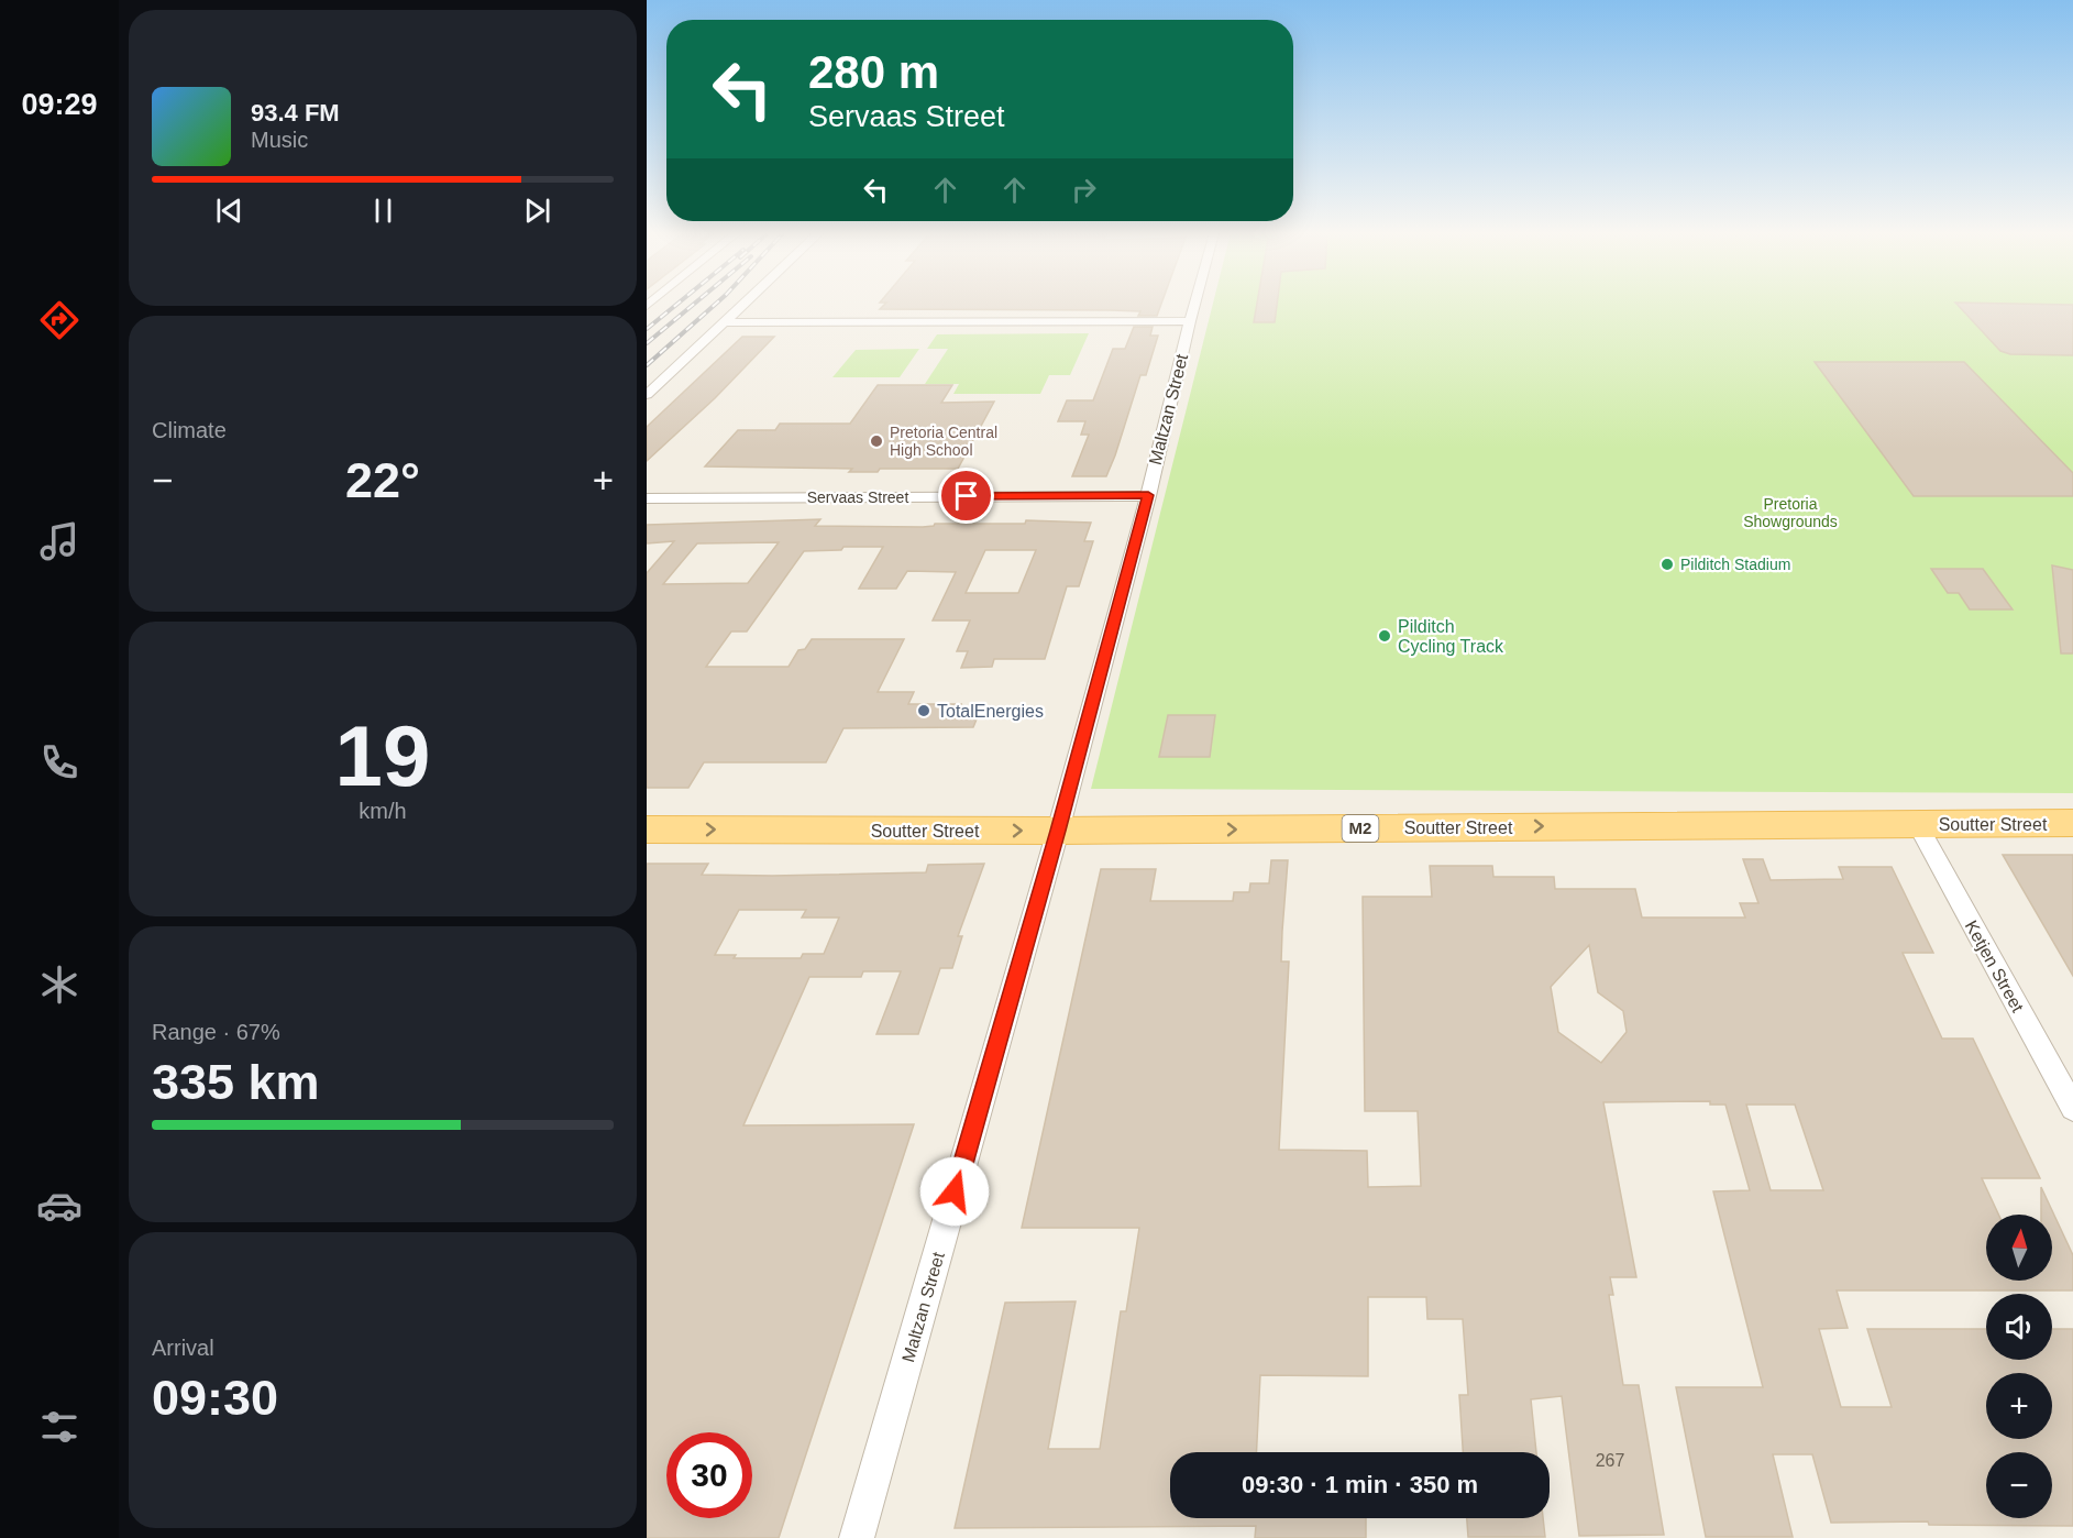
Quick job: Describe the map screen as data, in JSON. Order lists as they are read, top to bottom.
{
  "streets": {
    "main road": ["Soutter Street", "M2"],
    "street": ["Maltzan Street", "Servaas Street", "Ketjen Street"]
  },
  "crossings": [
    ["Maltzan Street", "Servaas Street"],
    ["Maltzan Street", "Soutter Street"],
    ["Soutter Street", "Ketjen Street"]
  ],
  "one_way": ["Soutter Street"],
  "parks": ["Pretoria Showgrounds"],
  "places": [
    "Pretoria Central High School",
    "Pilditch Stadium",
    "Pilditch Cycling Track",
    "TotalEnergies"
  ],
  "house_numbers": ["267"],
  "north": "top",
  "page": {
    "tabs": "09:29",
    "turn": ["280 m", "Servaas Street"],
    "song": ["93.4 FM", "Music"],
    "tile": [
      "Climate",
      ["19", "km/h"],
      ["Range · 67%", "335 km"],
      ["Arrival", "09:30"]
    ],
    "heat": ["−", "22°", "+"],
    "map_buttons": ["+", "−"],
    "limit": "30",
    "trip": "09:30 · 1 min · 350 m"
  }
}
